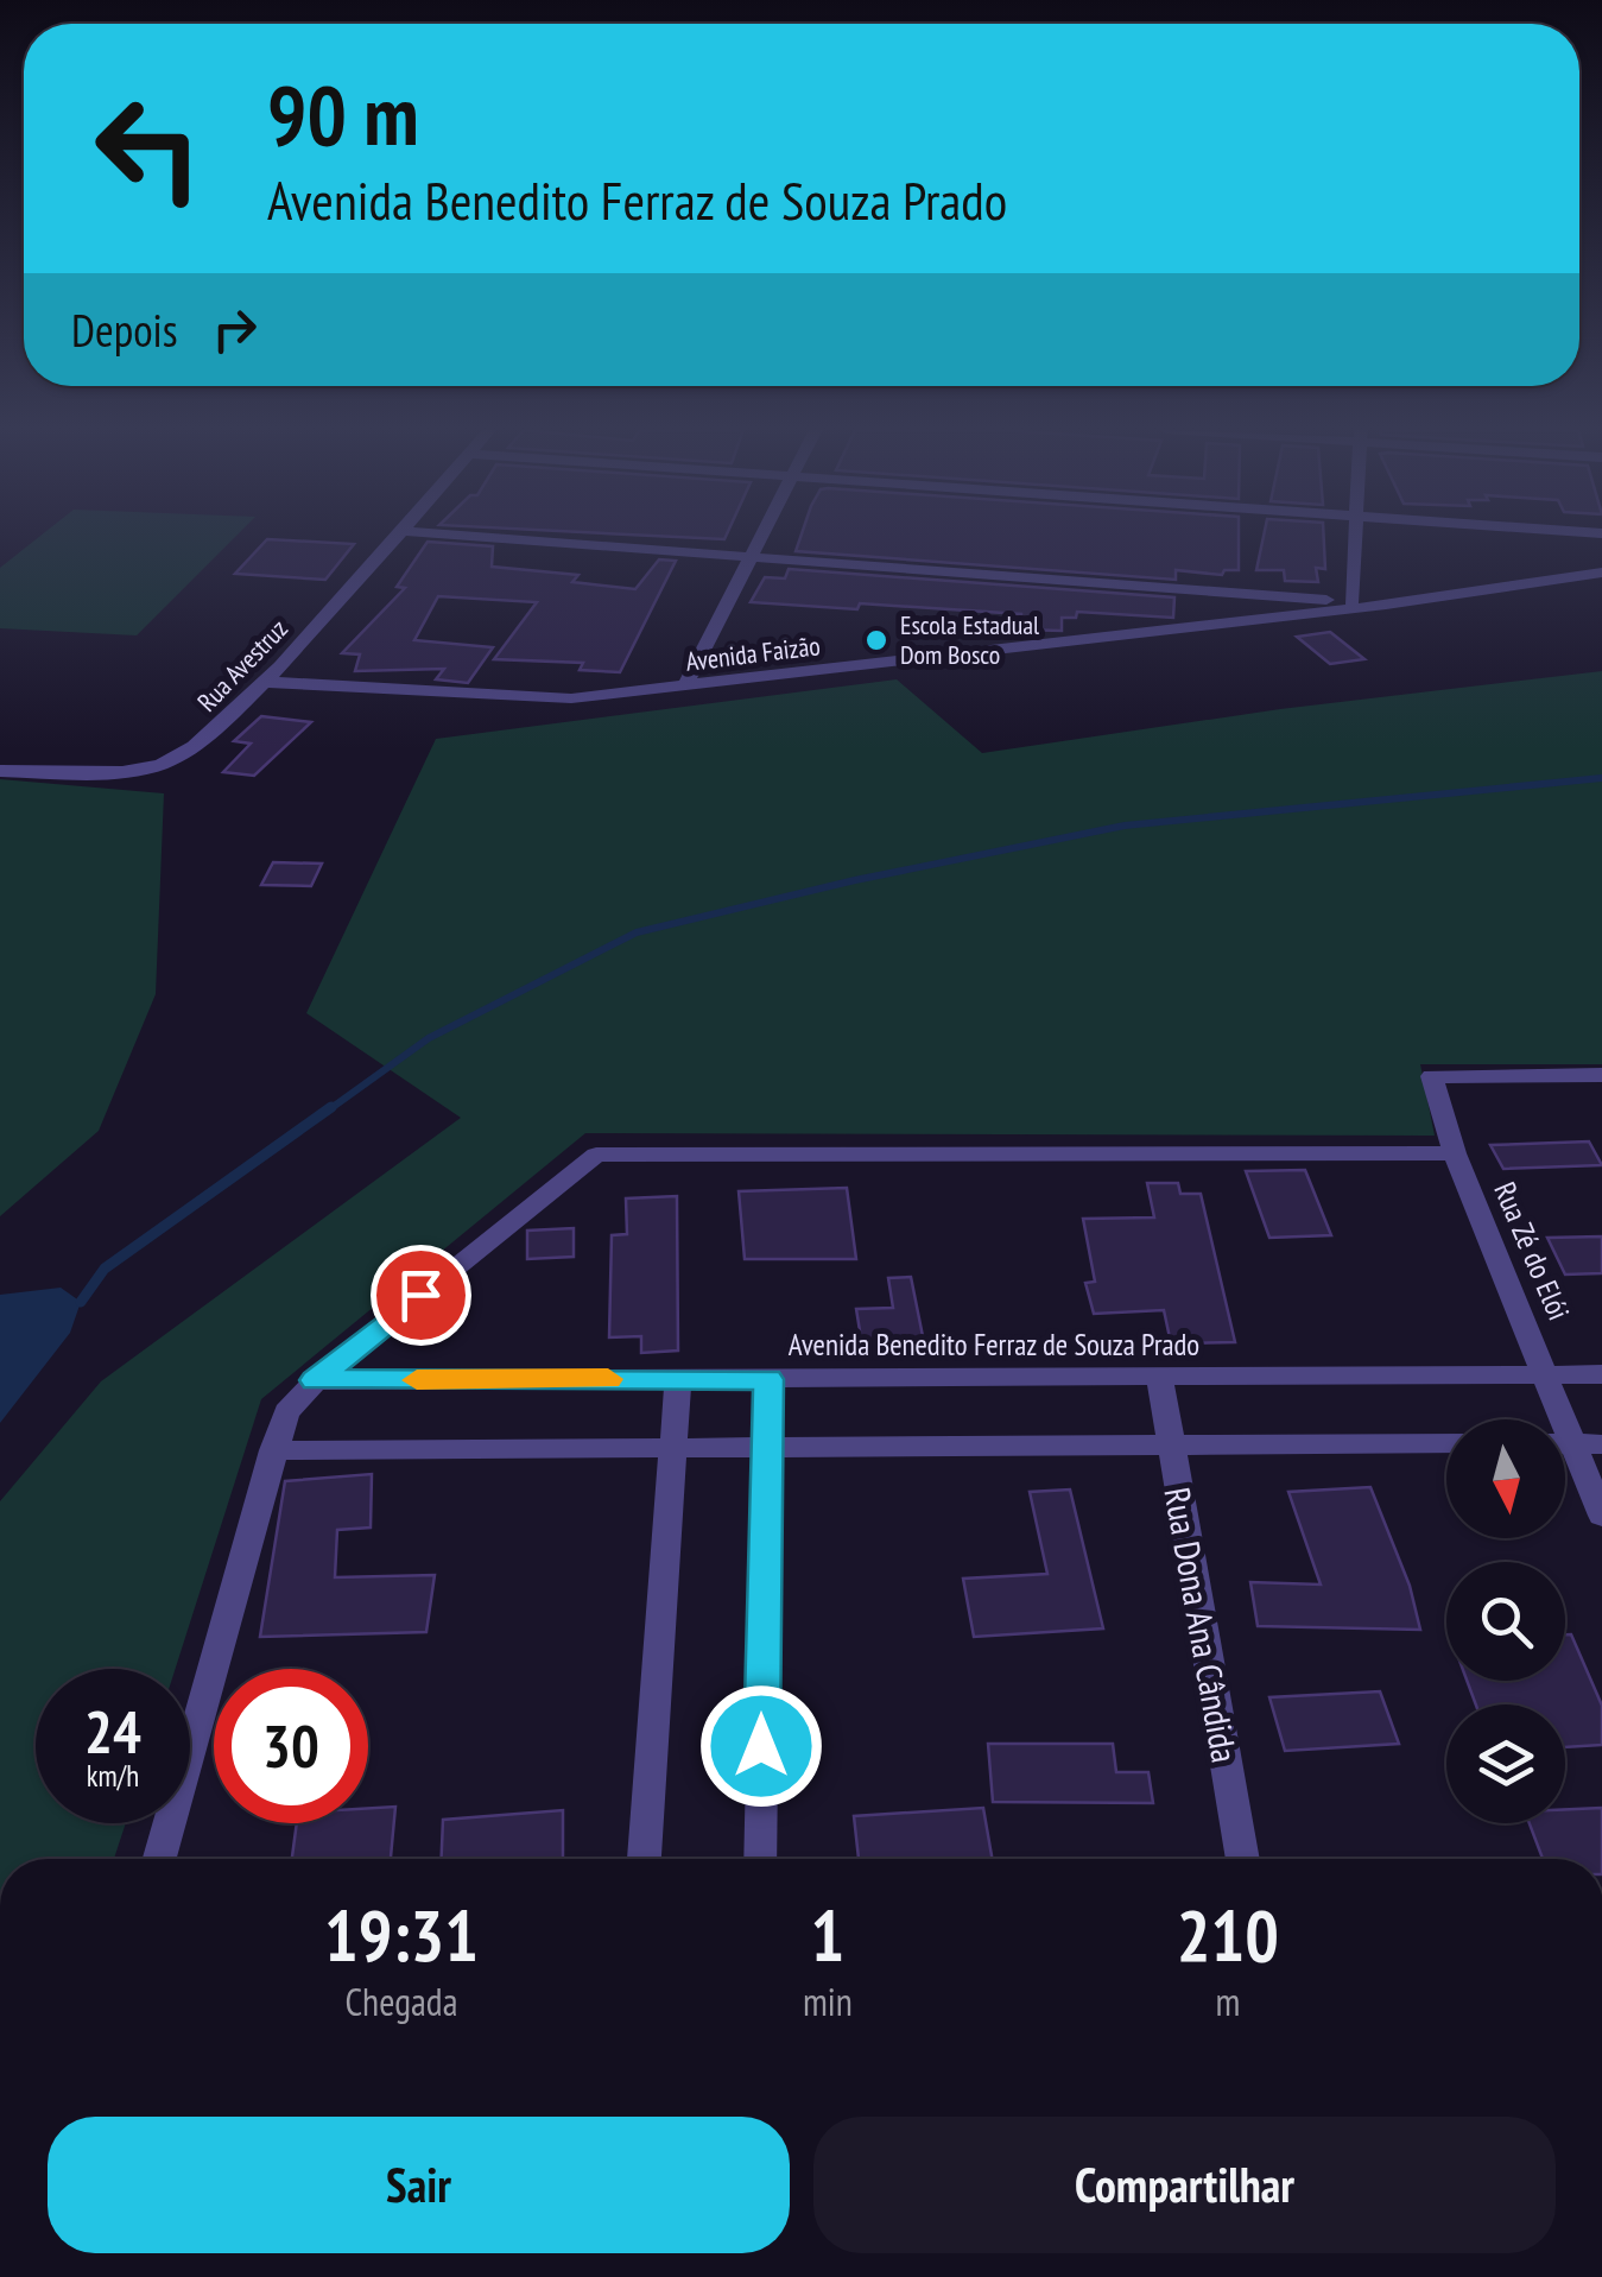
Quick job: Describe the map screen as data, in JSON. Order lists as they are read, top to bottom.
{
  "streets": {
    "street": [
      "Avenida Faizão",
      "Rua Avestruz",
      "Rua Zé do Elói",
      "Avenida Benedito Ferraz de Souza Prado",
      "Rua Dona Ana Cândida"
    ]
  },
  "crossings": [
    ["Avenida Faizão", "Rua Avestruz"],
    ["Rua Zé do Elói", "Avenida Benedito Ferraz de Souza Prado"],
    ["Avenida Benedito Ferraz de Souza Prado", "Rua Dona Ana Cândida"]
  ],
  "places": ["Escola Estadual Dom Bosco"],
  "north": "bottom",
  "page": {
    "turn": ["90 m", "Avenida Benedito Ferraz de Souza Prado"],
    "then": "Depois",
    "speed": "24 km/h",
    "limit": "30",
    "eta": [
      "19:31",
      "Chegada",
      "1",
      "min",
      "210",
      "m"
    ],
    "buttons": ["Sair", "Compartilhar"]
  }
}
